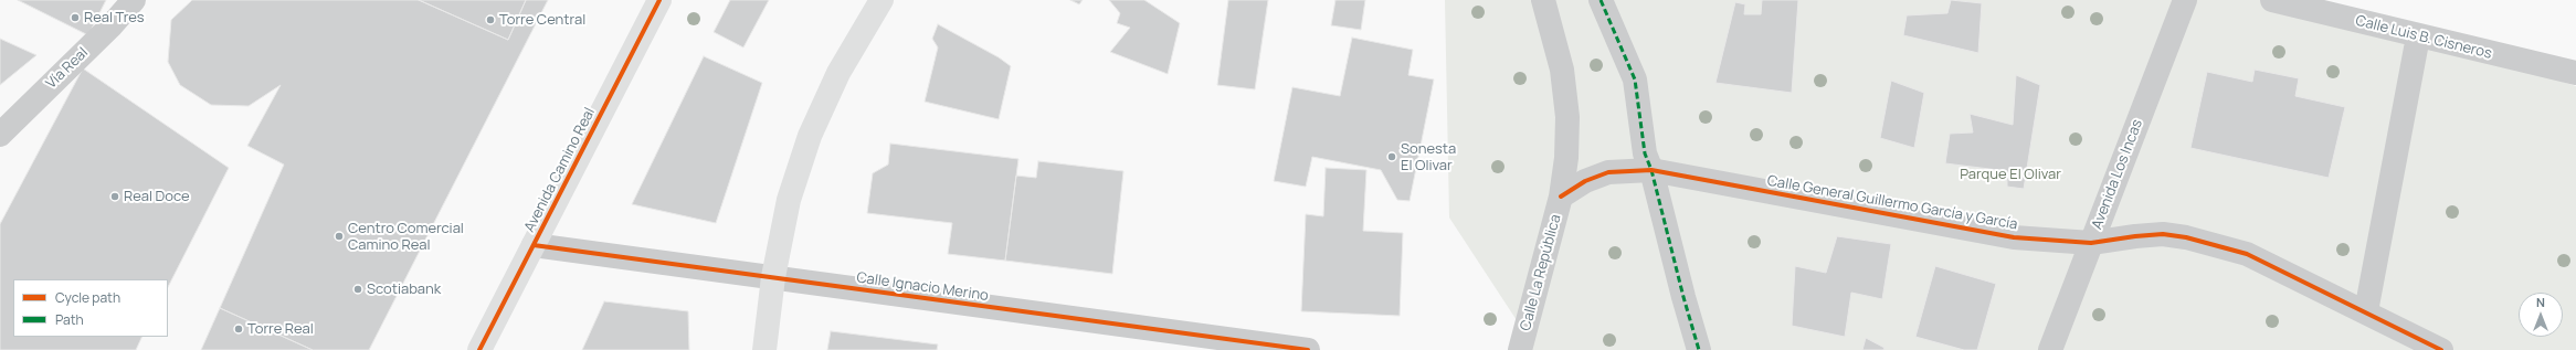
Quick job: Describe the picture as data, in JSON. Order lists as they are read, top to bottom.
{
  "streets": {
    "main road": ["Avenida Camino Real"],
    "street": [
      "Calle Luis B. Cisneros",
      "Vía Real",
      "Avenida Los Incas",
      "Calle General Guillermo García y García",
      "Calle La República",
      "Calle Ignacio Merino"
    ]
  },
  "crossings": [
    ["Avenida Camino Real", "Calle Ignacio Merino"],
    ["Avenida Los Incas", "Calle General Guillermo García y García"],
    ["Calle General Guillermo García y García", "Calle La República"]
  ],
  "parks": ["Parque El Olivar"],
  "places": [
    "Real Tres",
    "Torre Central",
    "Sonesta El Olivar",
    "Real Doce",
    "Centro Comercial Camino Real",
    "Scotiabank",
    "Torre Real"
  ],
  "legend": ["Cycle path", "Path"],
  "north": "top"
}
